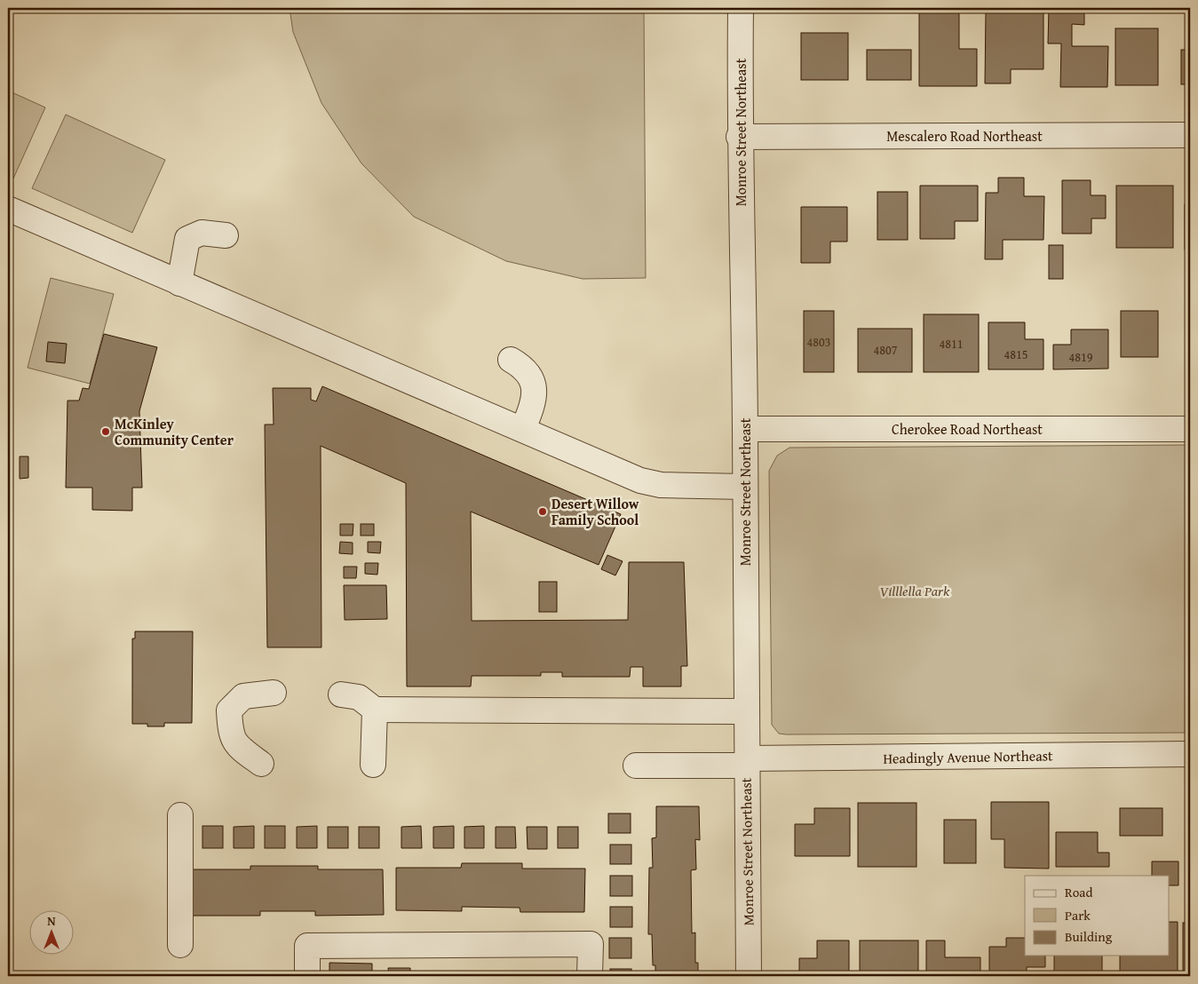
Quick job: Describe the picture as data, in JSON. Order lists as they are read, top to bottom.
{
  "streets": {
    "street": [
      "Monroe Street Northeast",
      "Mescalero Road Northeast",
      "Cherokee Road Northeast",
      "Headingly Avenue Northeast"
    ]
  },
  "crossings": [
    ["Monroe Street Northeast", "Mescalero Road Northeast"],
    ["Monroe Street Northeast", "Cherokee Road Northeast"],
    ["Monroe Street Northeast", "Headingly Avenue Northeast"]
  ],
  "parks": ["Villlella Park"],
  "places": ["McKinley Community Center", "Desert Willow Family School"],
  "house_numbers": [
    "4803",
    "4811",
    "4807",
    "4815",
    "4819"
  ],
  "legend": ["Road", "Park", "Building"],
  "north": "top"
}
